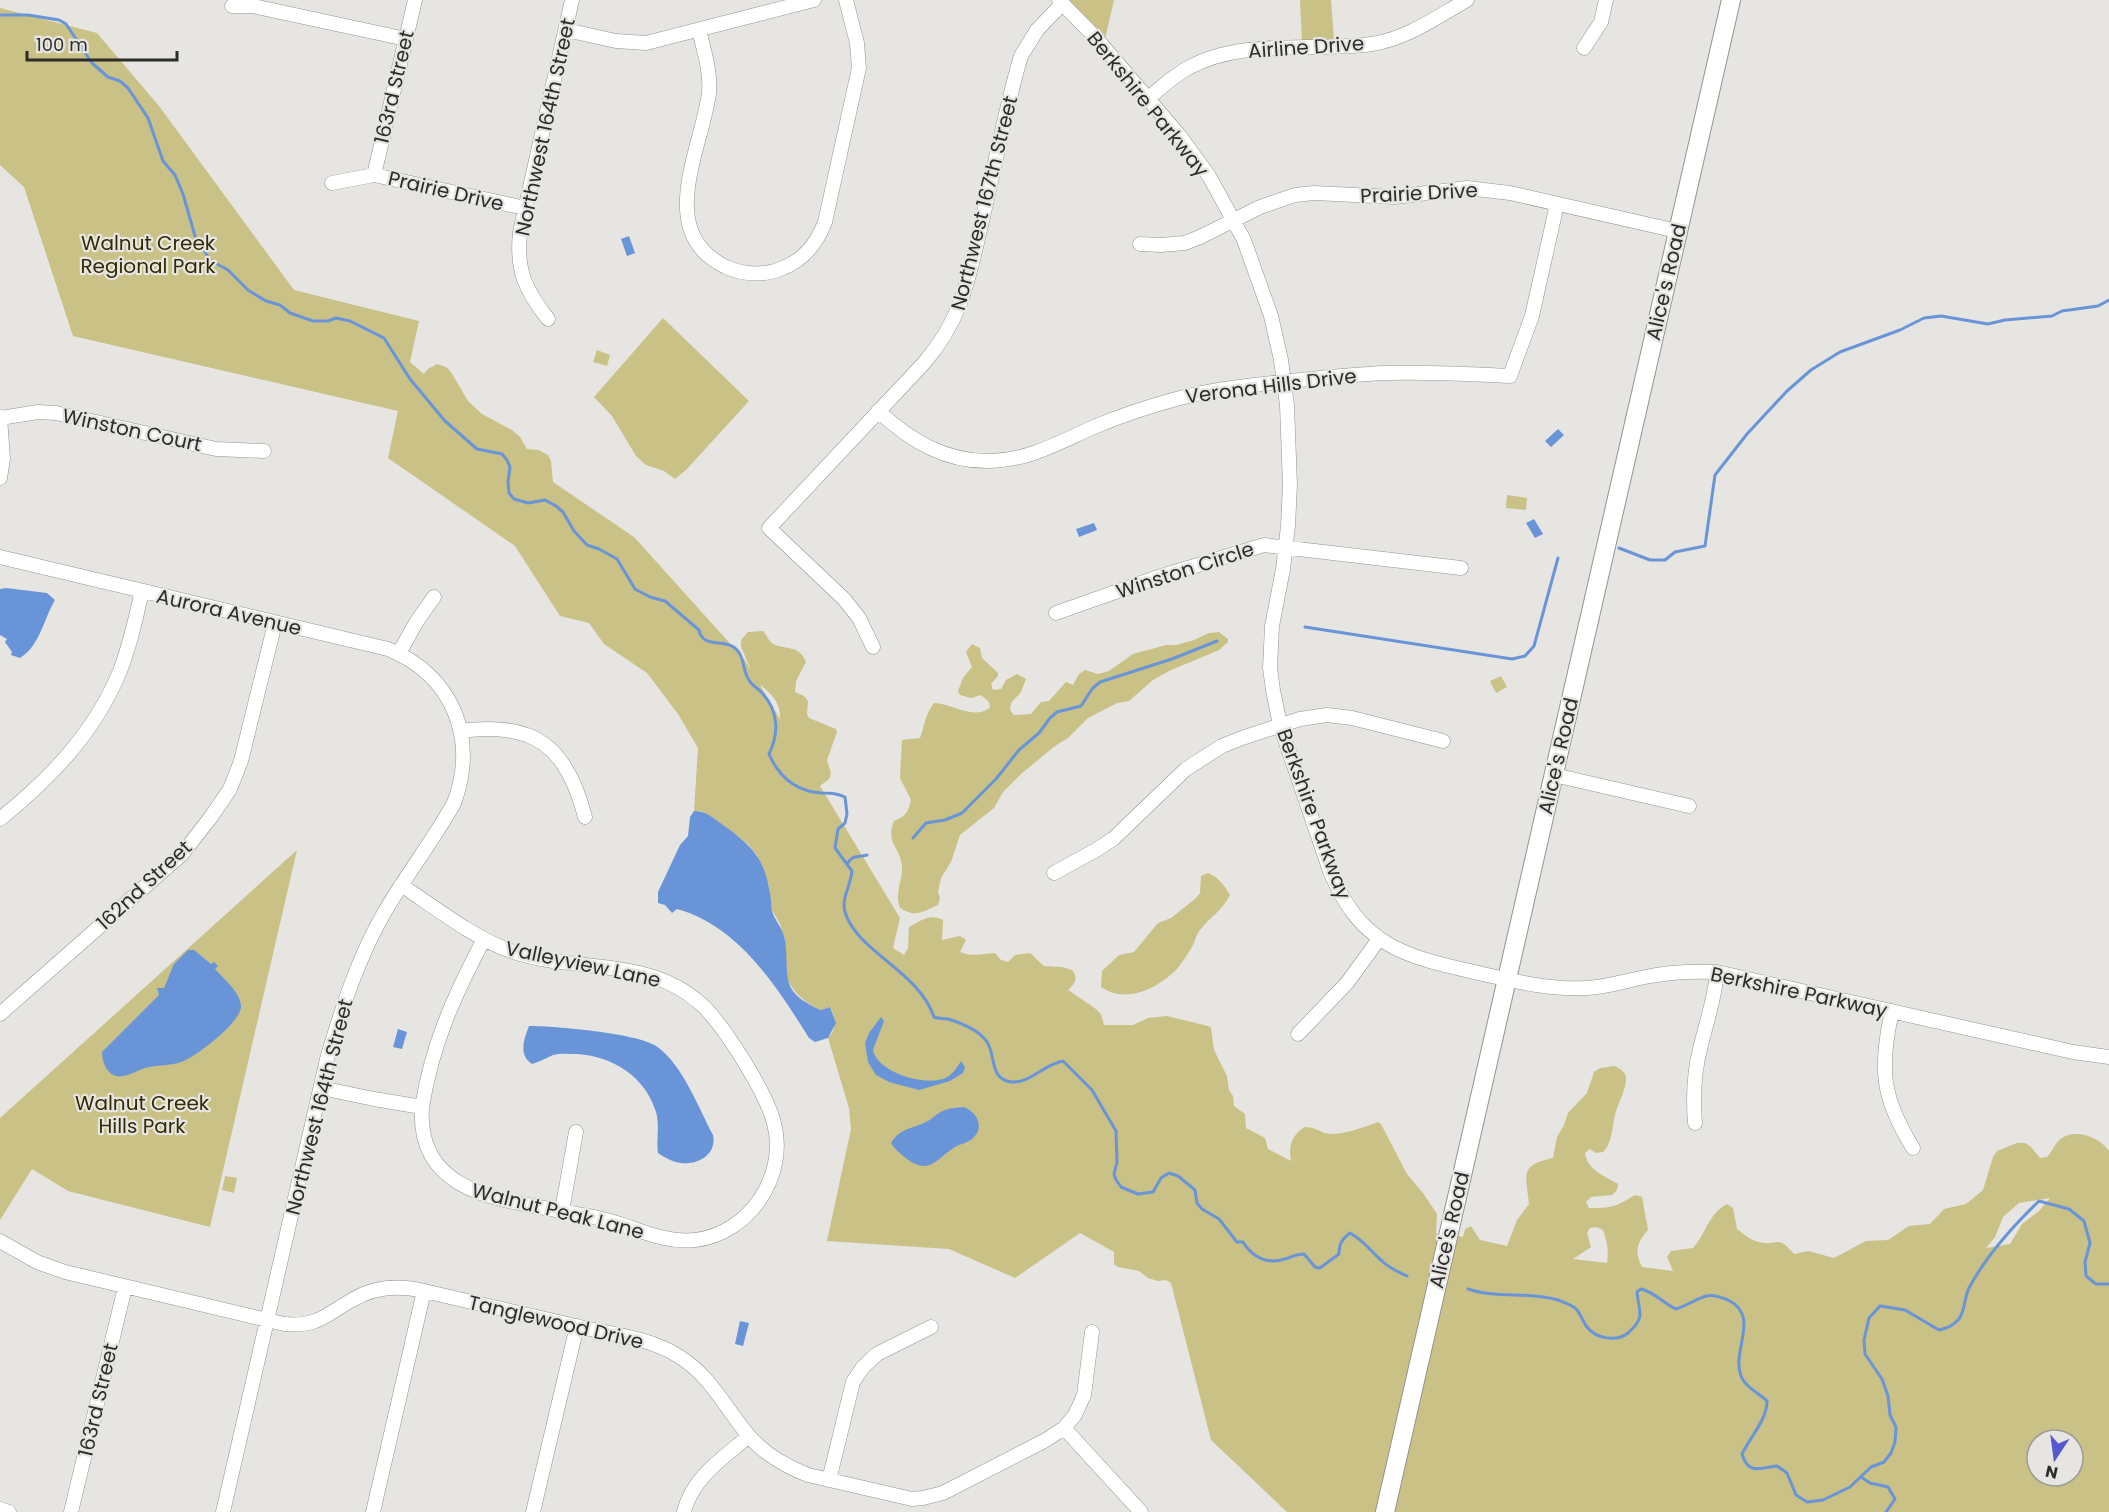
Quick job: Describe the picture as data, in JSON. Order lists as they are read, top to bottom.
{
  "streets": {
    "main road": ["Alice's Road"],
    "street": [
      "Airline Drive",
      "163rd Street",
      "Berkshire Parkway",
      "Northwest 164th Street",
      "Prairie Drive",
      "Northwest 167th Street",
      "Verona Hills Drive",
      "Winston Court",
      "Winston Circle",
      "Aurora Avenue",
      "162nd Street",
      "Valleyview Lane",
      "Walnut Peak Lane",
      "Tanglewood Drive"
    ]
  },
  "crossings": [
    ["Airline Drive", "Berkshire Parkway"],
    ["163rd Street", "Prairie Drive"],
    ["163rd Street", "Tanglewood Drive"],
    ["Berkshire Parkway", "Prairie Drive"],
    ["Berkshire Parkway", "Northwest 167th Street"],
    ["Berkshire Parkway", "Alice's Road"],
    ["Berkshire Parkway", "Verona Hills Drive"],
    ["Berkshire Parkway", "Winston Circle"],
    ["Northwest 164th Street", "Prairie Drive"],
    ["Northwest 164th Street", "Aurora Avenue"],
    ["Northwest 164th Street", "Valleyview Lane"],
    ["Northwest 164th Street", "Tanglewood Drive"],
    ["Prairie Drive", "Alice's Road"],
    ["Prairie Drive", "Verona Hills Drive"],
    ["Northwest 167th Street", "Verona Hills Drive"],
    ["Aurora Avenue", "162nd Street"],
    ["Valleyview Lane", "Walnut Peak Lane"]
  ],
  "parks": ["Walnut Creek Regional Park", "Walnut Creek Hills Park"],
  "scale_bar": "100 m",
  "north": "bottom"
}
